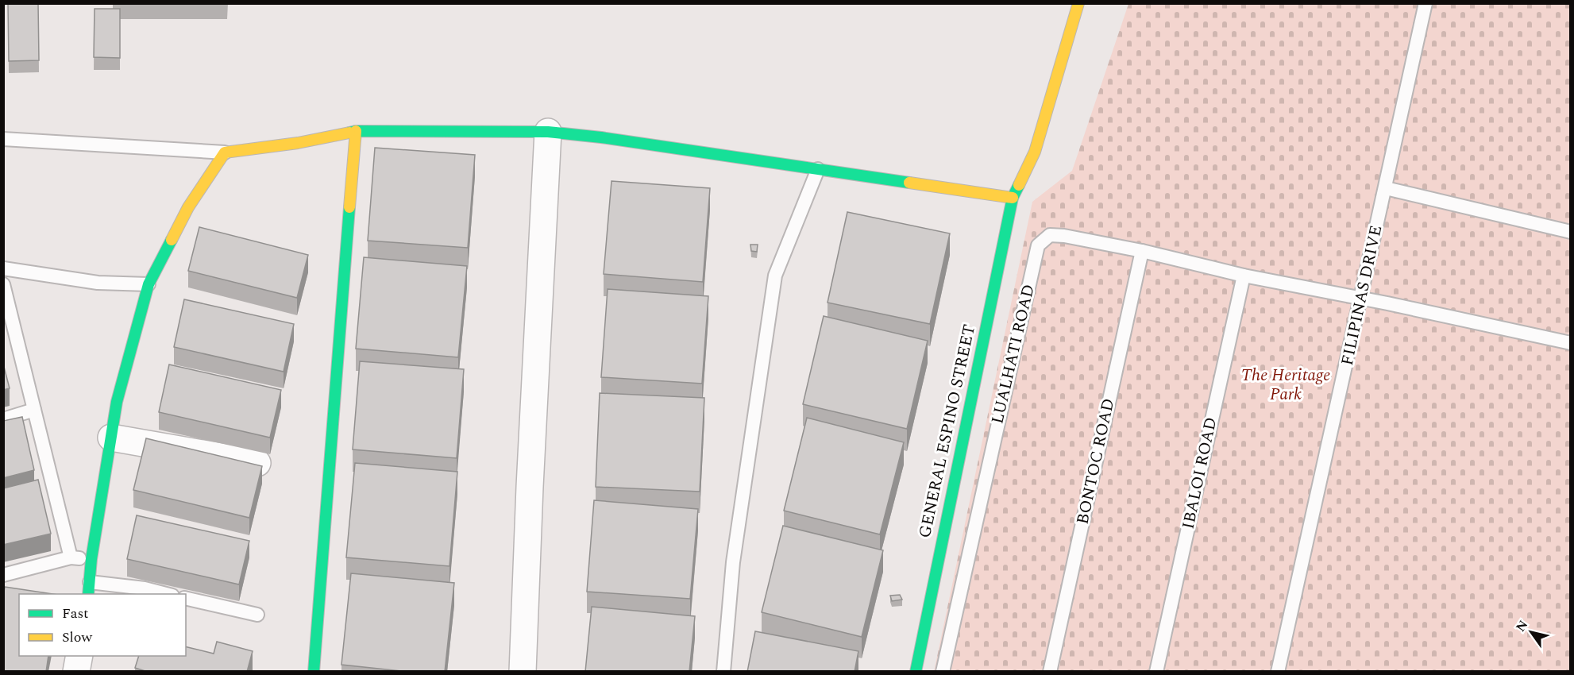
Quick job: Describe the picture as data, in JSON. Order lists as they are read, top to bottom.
{
  "streets": {
    "street": ["GENERAL ESPINO STREET"],
    "lane": [
      "FILIPINAS DRIVE",
      "LUALHATI ROAD",
      "BONTOC ROAD",
      "IBALOI ROAD"
    ]
  },
  "crossings": [
    ["FILIPINAS DRIVE", "LUALHATI ROAD"],
    ["LUALHATI ROAD", "BONTOC ROAD"],
    ["LUALHATI ROAD", "IBALOI ROAD"]
  ],
  "parks": ["The Heritage Park"],
  "legend": ["Fast", "Slow"],
  "north": "top left"
}
